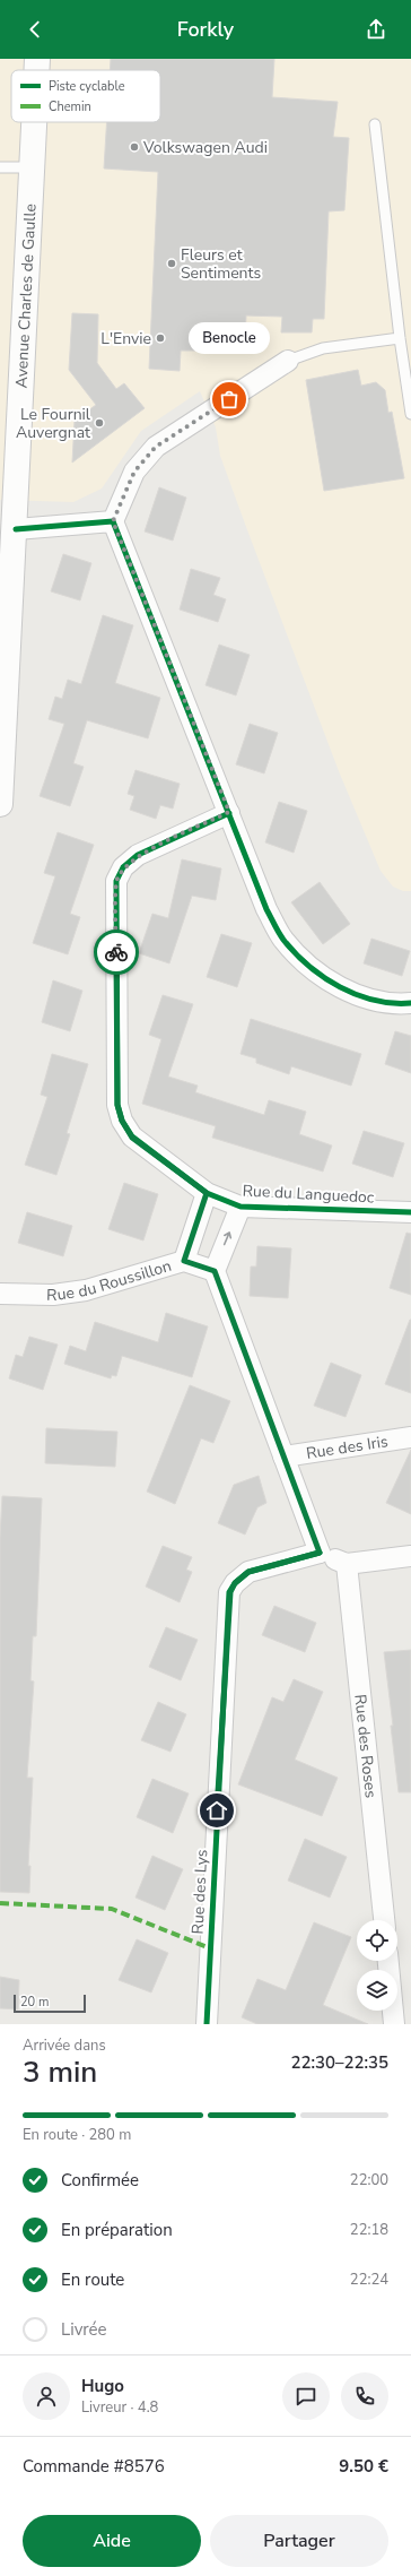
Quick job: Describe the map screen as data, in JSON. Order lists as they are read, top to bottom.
{
  "streets": {
    "main road": ["Avenue Charles de Gaulle"],
    "street": [
      "Rue du Languedoc",
      "Rue du Roussillon",
      "Rue des Iris",
      "Rue des Roses",
      "Rue des Lys"
    ]
  },
  "places": [
    "Volkswagen Audi",
    "Fleurs et Sentiments",
    "L'Envie",
    "Benocle",
    "Le Fournil Auvergnat"
  ],
  "legend": ["Piste cyclable", "Chemin"],
  "scale_bar": "20 m",
  "page": {
    "header": "Forkly",
    "bubble": "Benocle",
    "scale": "20 m",
    "heading": ["3 min", "Arrivée dans", "22:30–22:35"],
    "panel": [
      "Hugo",
      "Livreur · 4.8",
      "Commande #8576",
      "9.50 €"
    ],
    "bar": "En route · 280 m",
    "list": [
      ["Confirmée", "22:00"],
      ["En préparation", "22:18"],
      ["En route", "22:24"],
      "Livrée"
    ],
    "buttons": ["Aide", "Partager"]
  }
}
